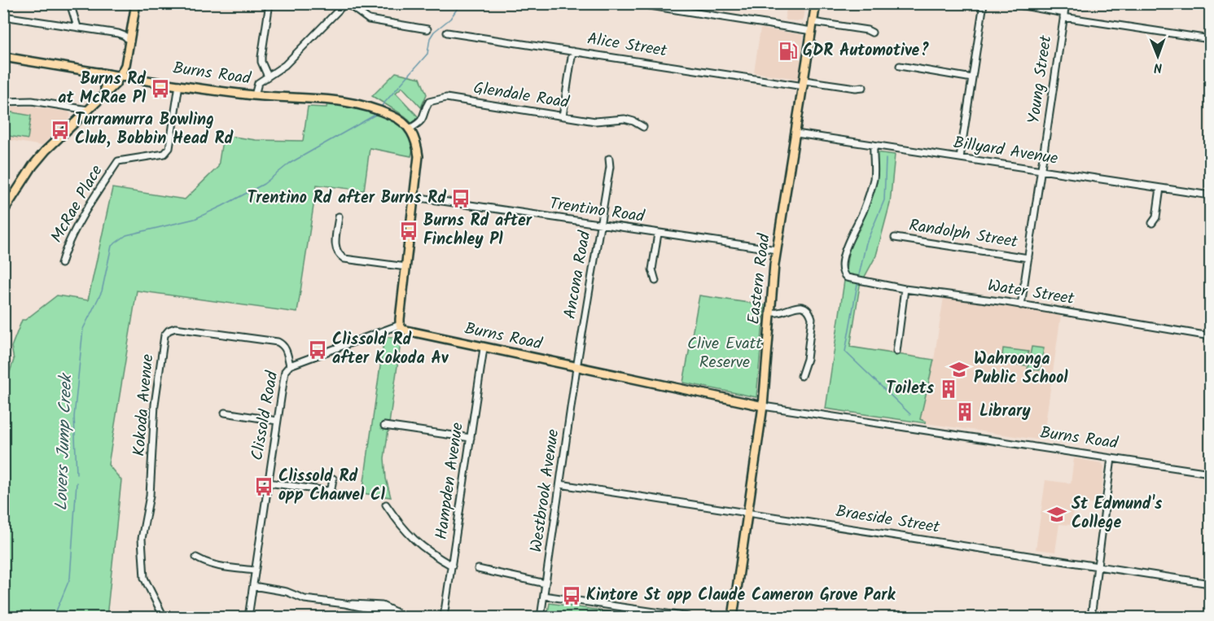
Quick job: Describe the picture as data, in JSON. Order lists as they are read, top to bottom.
{
  "streets": {
    "main road": ["Burns Road", "Eastern Road"],
    "street": [
      "Alice Street",
      "Young Street",
      "Glendale Road",
      "Billyard Avenue",
      "McRae Place",
      "Trentino Road",
      "Randolph Street",
      "Ancona Road",
      "Water Street",
      "Kokoda Avenue",
      "Clissold Road",
      "Hampden Avenue",
      "Westbrook Avenue",
      "Braeside Street"
    ]
  },
  "crossings": [
    ["Alice Street", "Eastern Road"],
    ["Burns Road", "Glendale Road"],
    ["Burns Road", "McRae Place"],
    ["Burns Road", "Ancona Road"],
    ["Burns Road", "Eastern Road"],
    ["Burns Road", "Clissold Road"],
    ["Burns Road", "Hampden Avenue"],
    ["Burns Road", "Westbrook Avenue"],
    ["Young Street", "Billyard Avenue"],
    ["Young Street", "Randolph Street"],
    ["Young Street", "Water Street"],
    ["Billyard Avenue", "Eastern Road"],
    ["Billyard Avenue", "Water Street"],
    ["Trentino Road", "Ancona Road"],
    ["Trentino Road", "Eastern Road"],
    ["Ancona Road", "Westbrook Avenue"],
    ["Eastern Road", "Braeside Street"],
    ["Kokoda Avenue", "Clissold Road"],
    ["Westbrook Avenue", "Braeside Street"]
  ],
  "water": ["Lovers Jump Creek"],
  "parks": ["Clive Evatt Reserve"],
  "places": {
    "fuel station": ["GDR Automotive?"],
    "bus stop": [
      "Burns Rd at McRae Pl",
      "Turramurra Bowling Club, Bobbin Head Rd",
      "Trentino Rd after Burns Rd",
      "Burns Rd after Finchley Pl",
      "Clissold Rd after Kokoda Av",
      "Clissold Rd opp Chauvel Cl",
      "Kintore St opp Claude Cameron Grove Park"
    ],
    "school or university": ["Wahroonga Public School", "St Edmund's College"],
    "building": ["Toilets", "Library"]
  },
  "north": "bottom"
}
